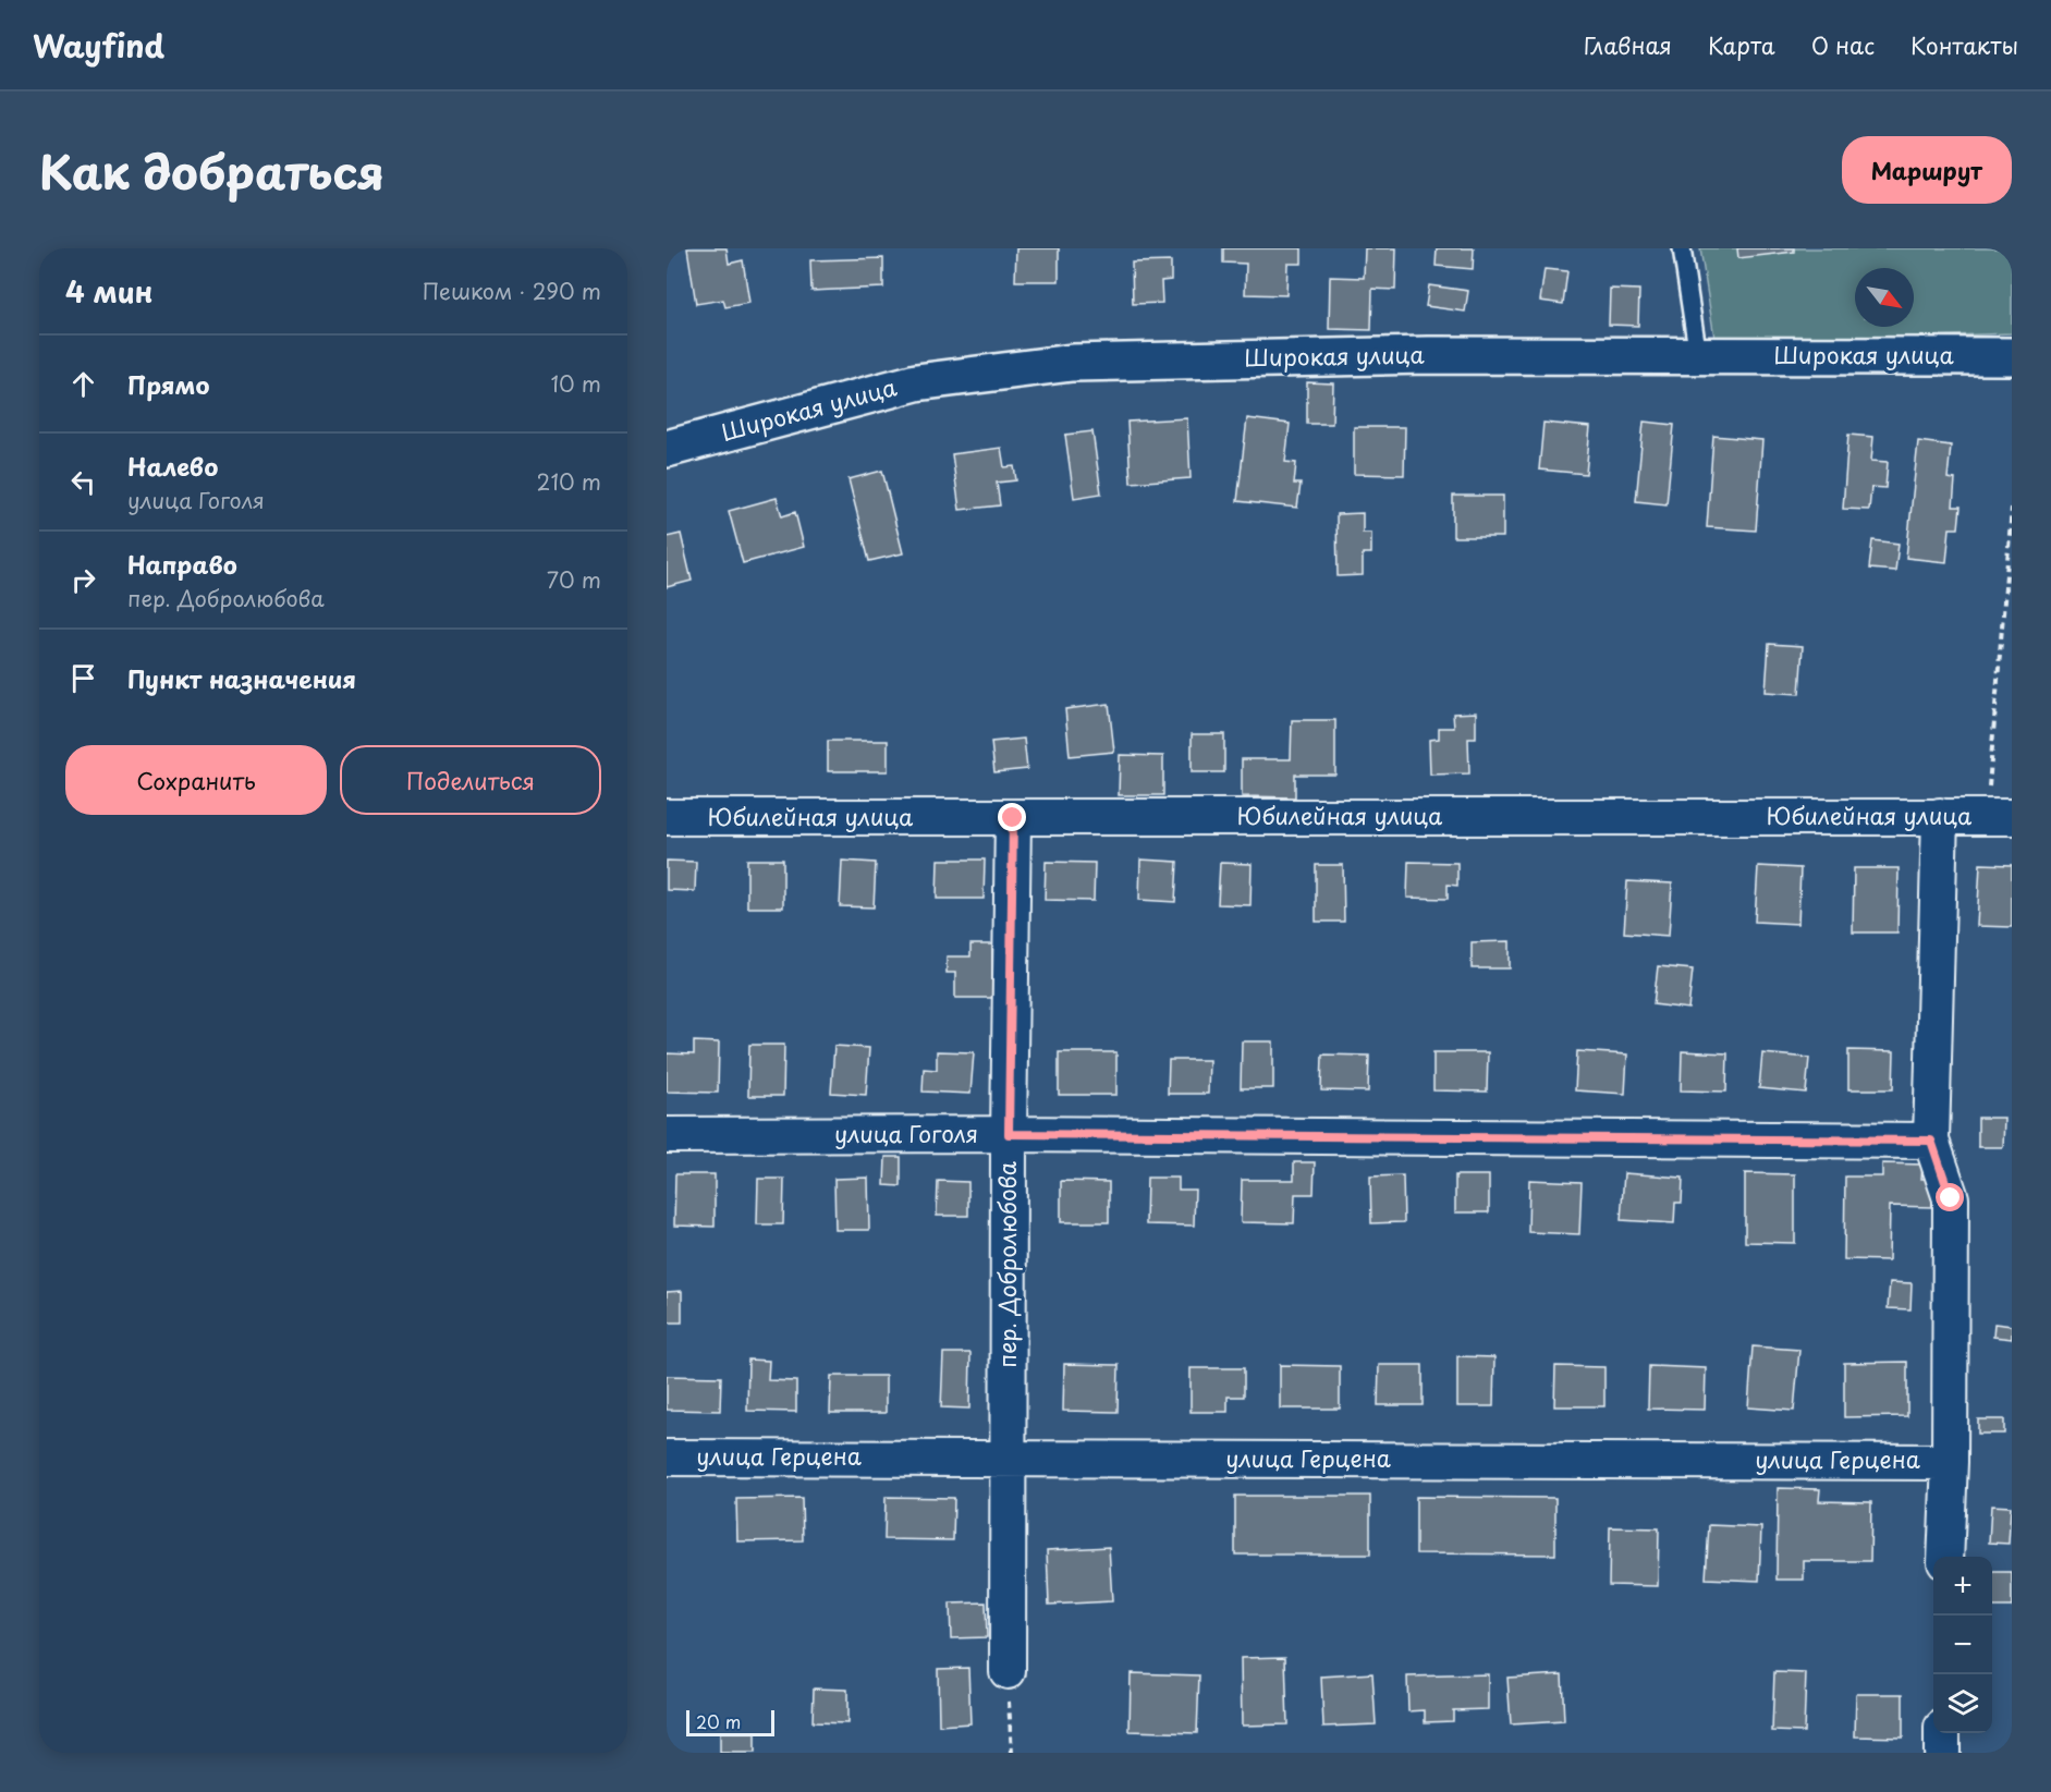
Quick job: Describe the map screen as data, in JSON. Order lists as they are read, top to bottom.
{
  "streets": {
    "street": [
      "Широкая улица",
      "Юбилейная улица",
      "улица Гоголя",
      "пер. Добролюбова",
      "улица Герцена"
    ]
  },
  "crossings": [
    ["Юбилейная улица", "пер. Добролюбова"],
    ["улица Гоголя", "пер. Добролюбова"],
    ["пер. Добролюбова", "улица Герцена"]
  ],
  "scale_bar": "20 m",
  "north": "bottom right",
  "page": {
    "header": "Wayfind",
    "nav": [
      "Главная",
      "Карта",
      "О нас",
      "Контакты"
    ],
    "title": "Как добраться",
    "buttons": [
      "Маршрут",
      ["Сохранить", "Поделиться"]
    ],
    "heading": ["4 мин", "Пешком · 290 m"],
    "list": [
      ["Прямо", "10 m"],
      ["Налево", "улица Гоголя", "210 m"],
      ["Направо", "пер. Добролюбова", "70 m"],
      "Пункт назначения"
    ],
    "map_buttons": ["+", "−"],
    "scale": "20 m"
  }
}
